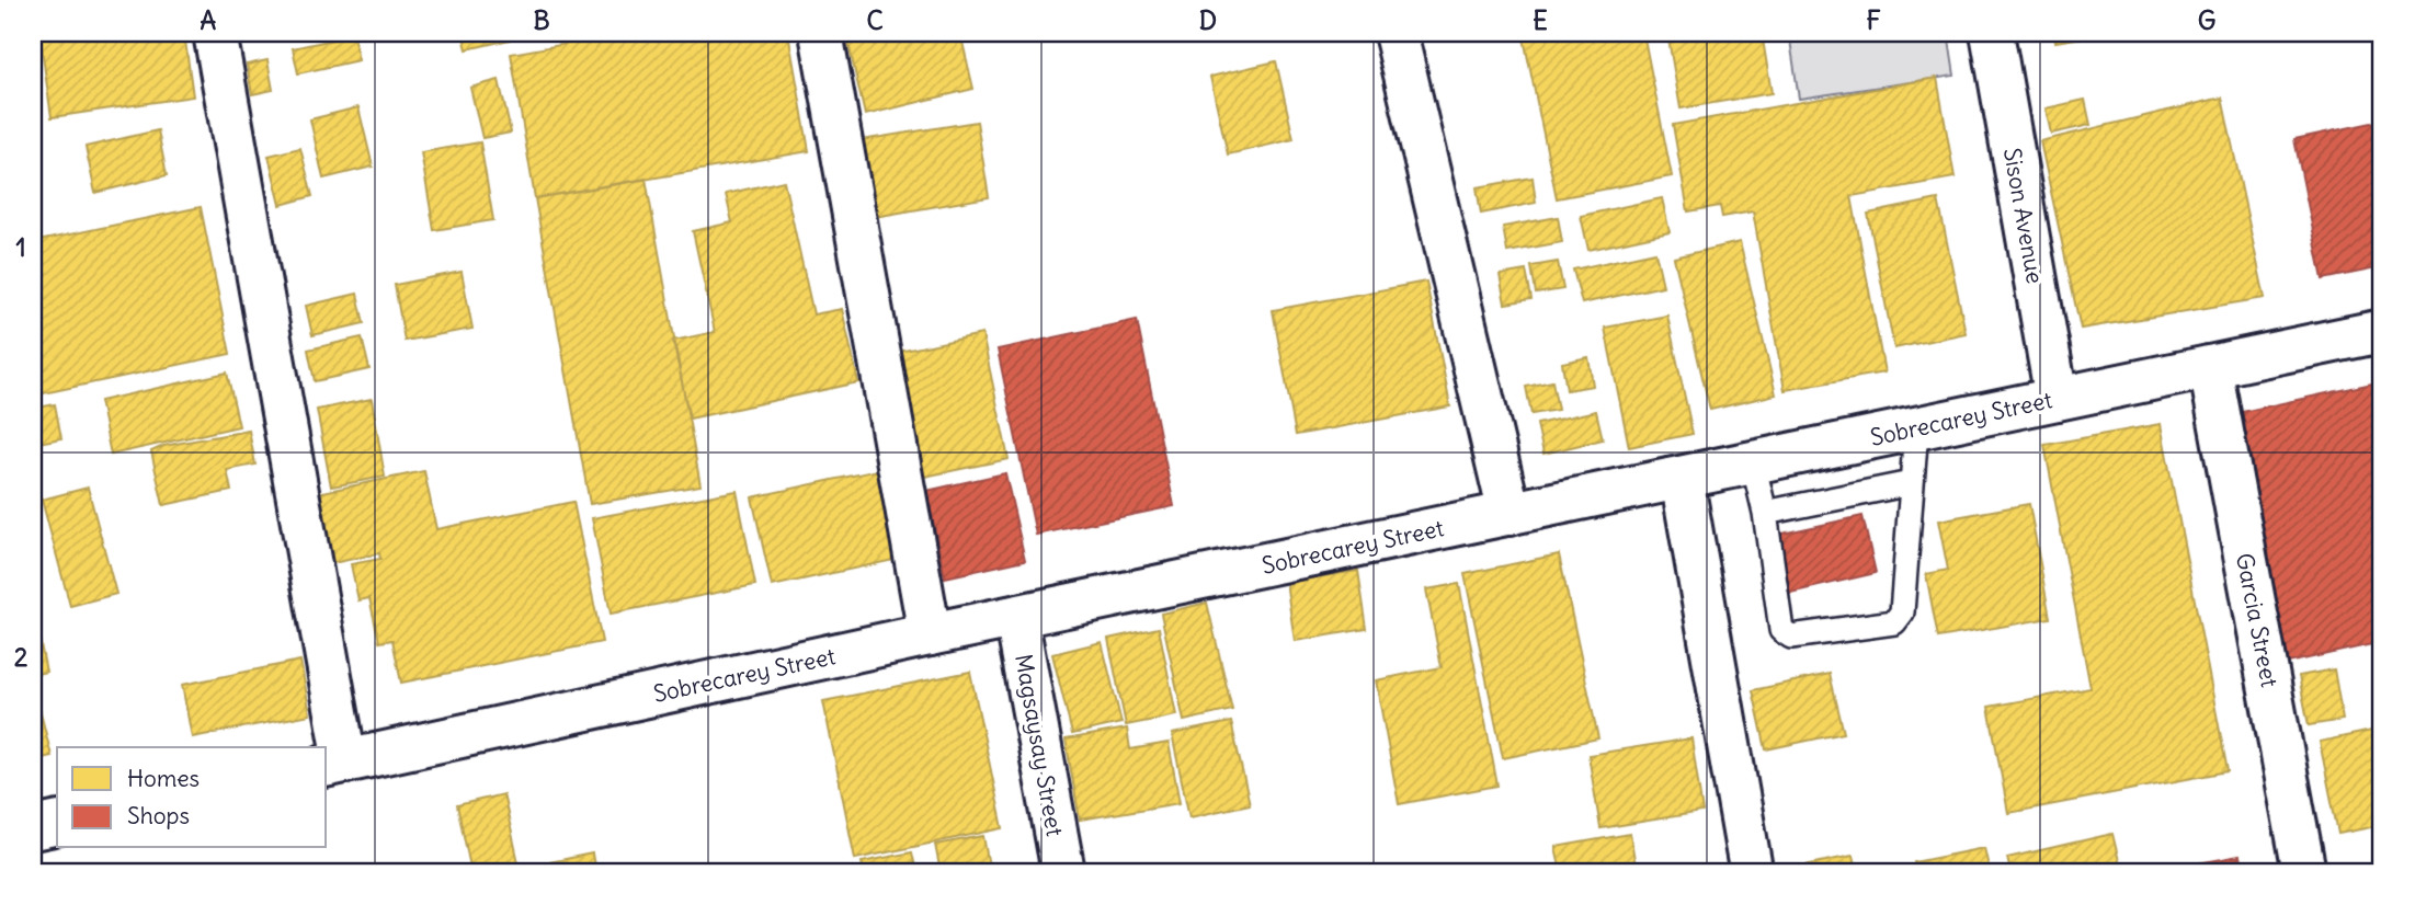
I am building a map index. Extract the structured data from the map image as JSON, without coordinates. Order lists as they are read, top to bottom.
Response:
{
  "streets": {
    "street": [
      "Sison Avenue",
      "Sobrecarey Street",
      "Garcia Street",
      "Magsaysay Street"
    ]
  },
  "crossings": [
    ["Sison Avenue", "Sobrecarey Street"],
    ["Sobrecarey Street", "Garcia Street"],
    ["Sobrecarey Street", "Magsaysay Street"]
  ],
  "legend": ["Homes", "Shops"],
  "grid": {
    "columns": [
      "A",
      "B",
      "C",
      "D",
      "E",
      "F",
      "G"
    ],
    "rows": ["1", "2"]
  }
}
